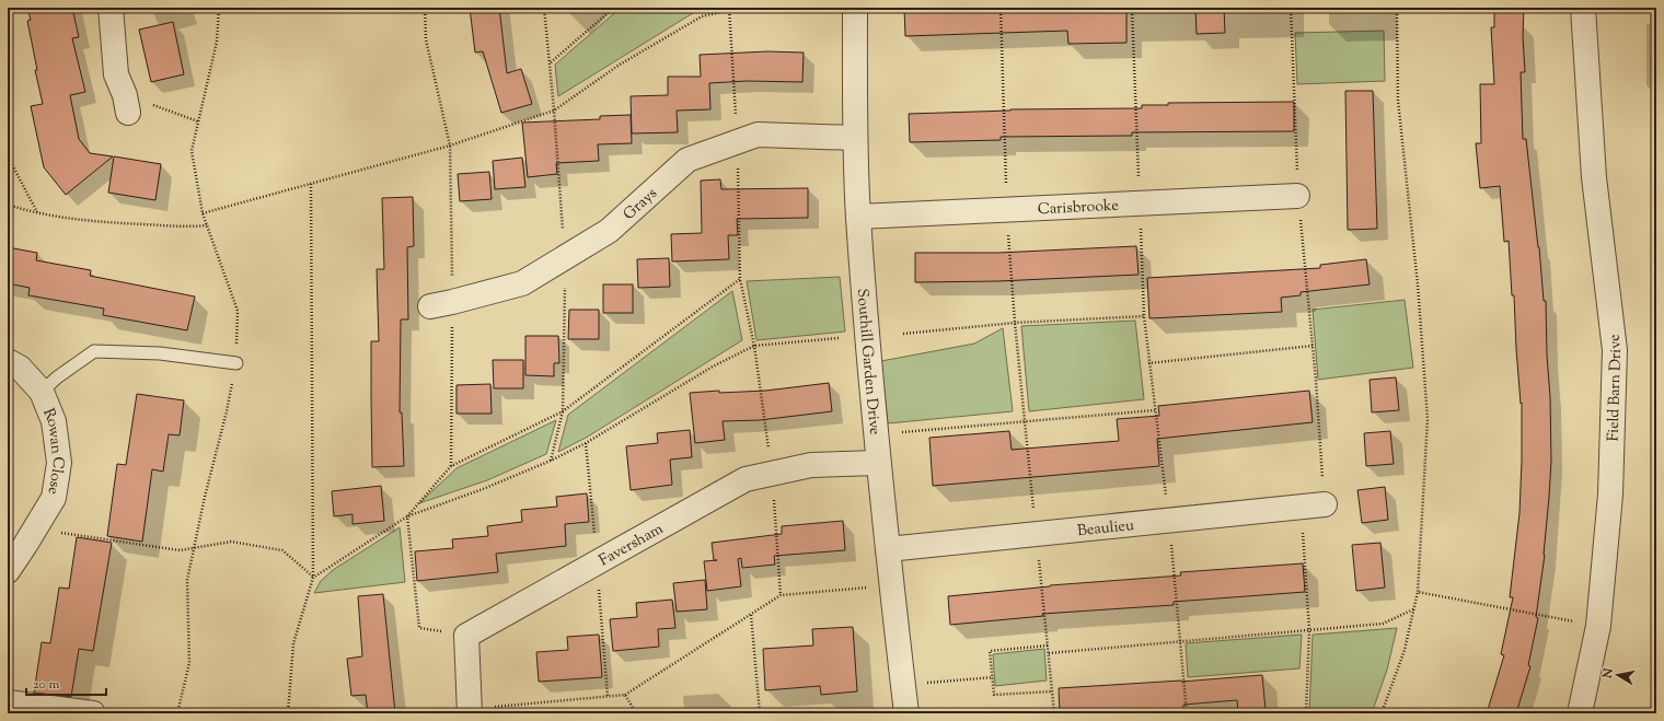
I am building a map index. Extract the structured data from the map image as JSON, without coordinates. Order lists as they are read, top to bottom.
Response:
{
  "streets": {
    "street": [
      "Grays",
      "Carisbrooke",
      "Southill Garden Drive",
      "Field Barn Drive",
      "Rowan Close",
      "Beaulieu",
      "Faversham"
    ]
  },
  "crossings": [
    ["Grays", "Southill Garden Drive"],
    ["Carisbrooke", "Southill Garden Drive"],
    ["Southill Garden Drive", "Beaulieu"],
    ["Southill Garden Drive", "Faversham"]
  ],
  "scale_bar": "20 m",
  "north": "left"
}
